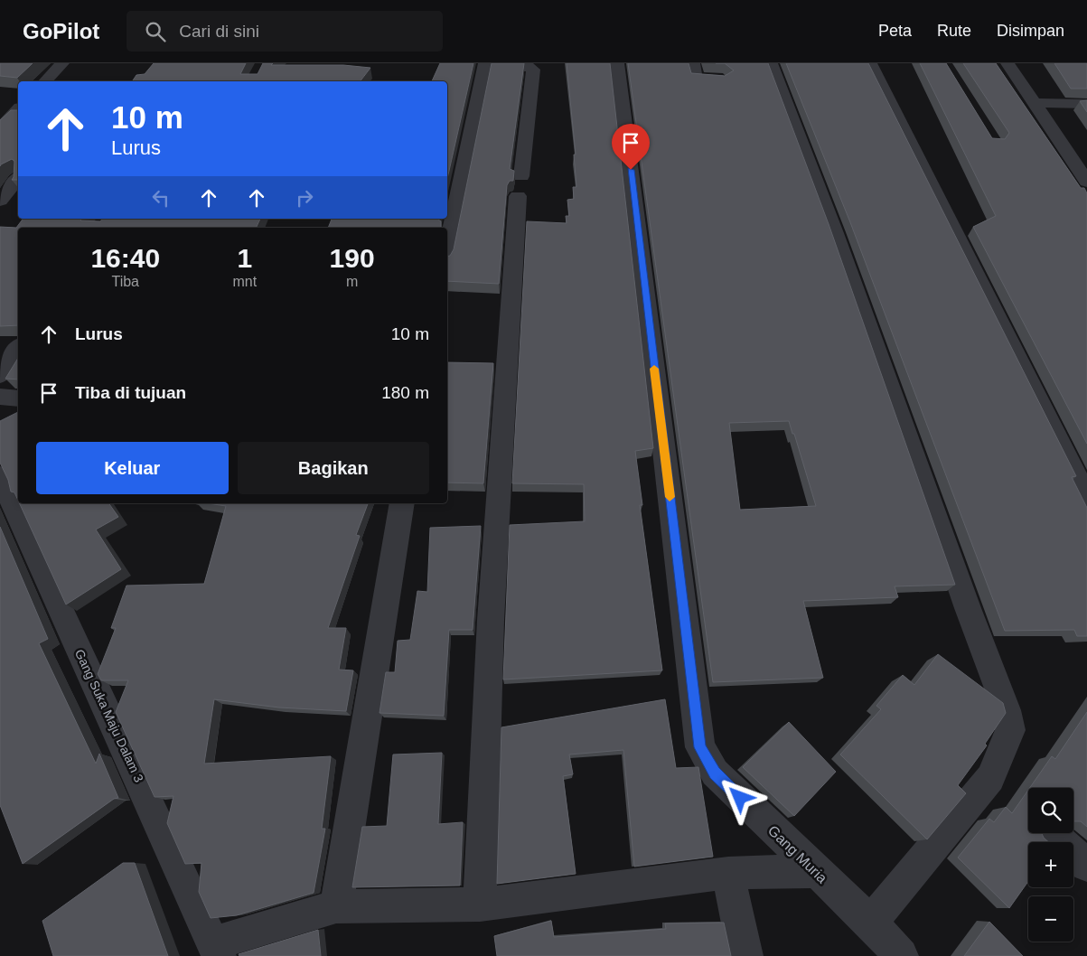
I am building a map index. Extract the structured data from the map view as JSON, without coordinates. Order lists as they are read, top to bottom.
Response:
{
  "streets": {
    "street": ["Gang Suka Maju Dalam 3", "Gang Muria"]
  },
  "page": {
    "header": "GoPilot",
    "search": "Cari di sini",
    "nav": ["Peta", "Rute", "Disimpan"],
    "turn": ["10 m", "Lurus"],
    "eta": [
      "16:40",
      "Tiba",
      "1",
      "mnt",
      "190",
      "m"
    ],
    "list": [
      {
        "name": "Lurus",
        "value": "10 m"
      },
      {
        "name": "Tiba di tujuan",
        "value": "180 m"
      }
    ],
    "buttons": ["Keluar", "Bagikan"],
    "map_buttons": ["+", "−"]
  }
}
